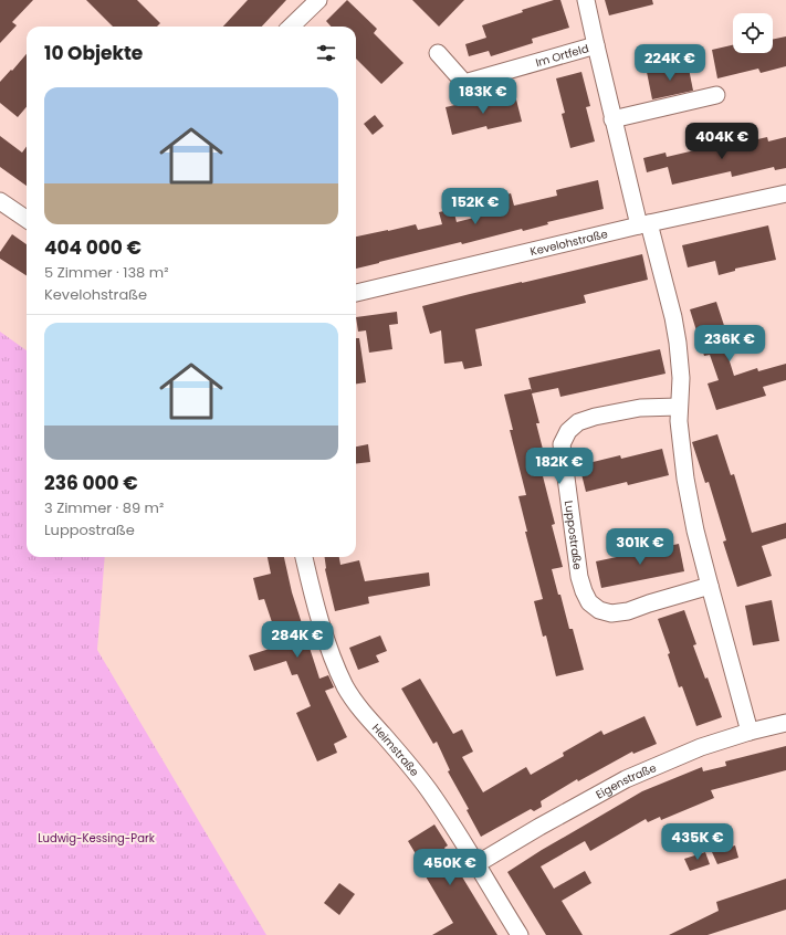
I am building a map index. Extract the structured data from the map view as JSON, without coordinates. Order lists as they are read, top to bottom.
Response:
{
  "streets": {
    "street": [
      "Im Ortfeld",
      "Kevelohstraße",
      "Luppostraße",
      "Heimstraße",
      "Eigenstraße"
    ]
  },
  "crossings": [
    ["Im Ortfeld", "Kevelohstraße"],
    ["Heimstraße", "Eigenstraße"]
  ],
  "parks": ["Ludwig-Kessing-Park"],
  "page": {
    "heading": "10 Objekte",
    "price": [
      "224K €",
      "183K €",
      "404K €",
      "152K €",
      "236K €",
      "182K €",
      "301K €",
      "284K €",
      "435K €",
      "450K €"
    ],
    "list": [
      {
        "name": "404 000 €",
        "note": "5 Zimmer · 138 m² · Kevelohstraße"
      },
      {
        "name": "236 000 €",
        "note": "3 Zimmer · 89 m² · Luppostraße"
      }
    ]
  }
}
